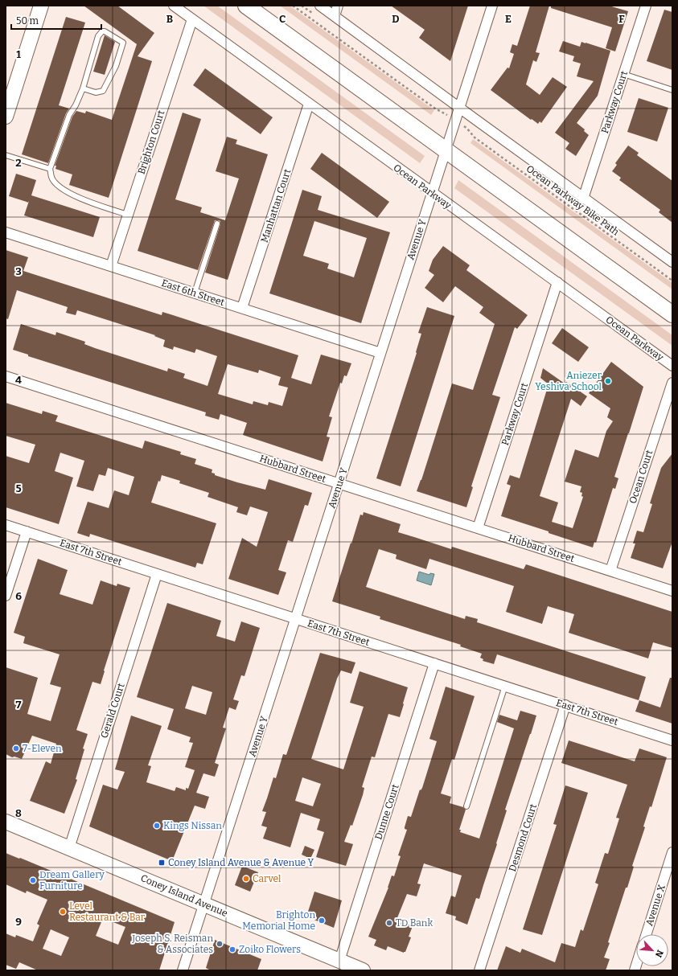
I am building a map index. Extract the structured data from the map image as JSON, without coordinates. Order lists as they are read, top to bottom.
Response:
{
  "streets": {
    "main road": ["Coney Island Avenue"],
    "street": [
      "Parkway Court",
      "Brighton Court",
      "Ocean Parkway",
      "Manhattan Court",
      "Avenue Y",
      "East 6th Street",
      "Hubbard Street",
      "Ocean Court",
      "East 7th Street",
      "Gerald Court",
      "Dunne Court",
      "Desmond Court",
      "Avenue X"
    ],
    "path": ["Ocean Parkway Bike Path"]
  },
  "crossings": [
    ["Parkway Court", "Ocean Parkway"],
    ["Parkway Court", "Hubbard Street"],
    ["Brighton Court", "Ocean Parkway"],
    ["Brighton Court", "East 6th Street"],
    ["Ocean Parkway", "Manhattan Court"],
    ["Ocean Parkway", "Avenue Y"],
    ["Manhattan Court", "East 6th Street"],
    ["Avenue Y", "East 6th Street"],
    ["Avenue Y", "Hubbard Street"],
    ["Avenue Y", "East 7th Street"],
    ["Avenue Y", "Coney Island Avenue"],
    ["Hubbard Street", "Ocean Court"],
    ["East 7th Street", "Gerald Court"],
    ["East 7th Street", "Dunne Court"],
    ["East 7th Street", "Desmond Court"],
    ["Gerald Court", "Coney Island Avenue"],
    ["Dunne Court", "Coney Island Avenue"]
  ],
  "places": {
    "other": [
      "Aniezer Yeshiva School",
      "7-Eleven",
      "Kings Nissan",
      "Carvel",
      "Dream Gallery Furniture",
      "Level Restaurant & Bar",
      "Brighton Memorial Home",
      "TD Bank",
      "Joseph S. Reisman & Associates",
      "Zoiko Flowers"
    ],
    "transit": ["Coney Island Avenue & Avenue Y"]
  },
  "scale_bar": "50 m",
  "north": "bottom right",
  "grid": {
    "columns": [
      "B",
      "C",
      "D",
      "E",
      "F"
    ],
    "rows": [
      "1",
      "2",
      "3",
      "4",
      "5",
      "6",
      "7",
      "8",
      "9"
    ]
  }
}
